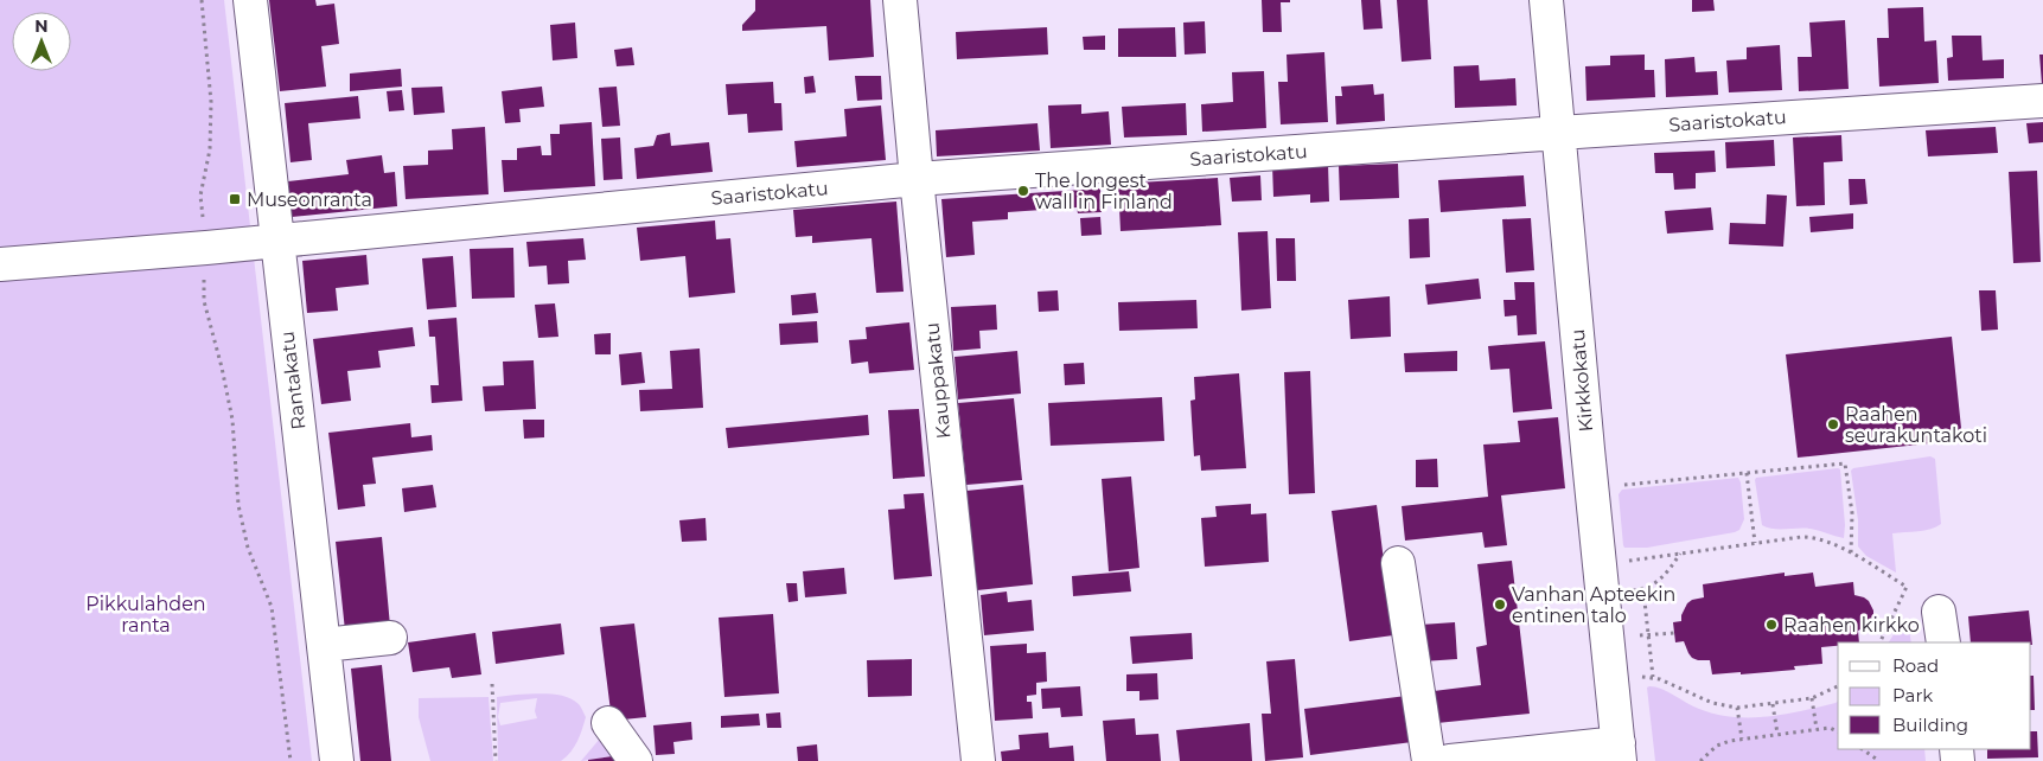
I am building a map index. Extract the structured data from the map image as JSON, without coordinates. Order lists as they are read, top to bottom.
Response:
{
  "streets": {
    "street": [
      "Saaristokatu",
      "Rantakatu",
      "Kauppakatu",
      "Kirkkokatu"
    ]
  },
  "crossings": [
    ["Saaristokatu", "Rantakatu"],
    ["Saaristokatu", "Kauppakatu"],
    ["Saaristokatu", "Kirkkokatu"]
  ],
  "parks": ["Pikkulahden ranta"],
  "places": {
    "other": [
      "The longest wall in Finland",
      "Raahen seurakuntakoti",
      "Vanhan Apteekin entinen talo",
      "Raahen kirkko"
    ],
    "transit": ["Museonranta"]
  },
  "legend": ["Road", "Park", "Building"],
  "north": "top"
}
